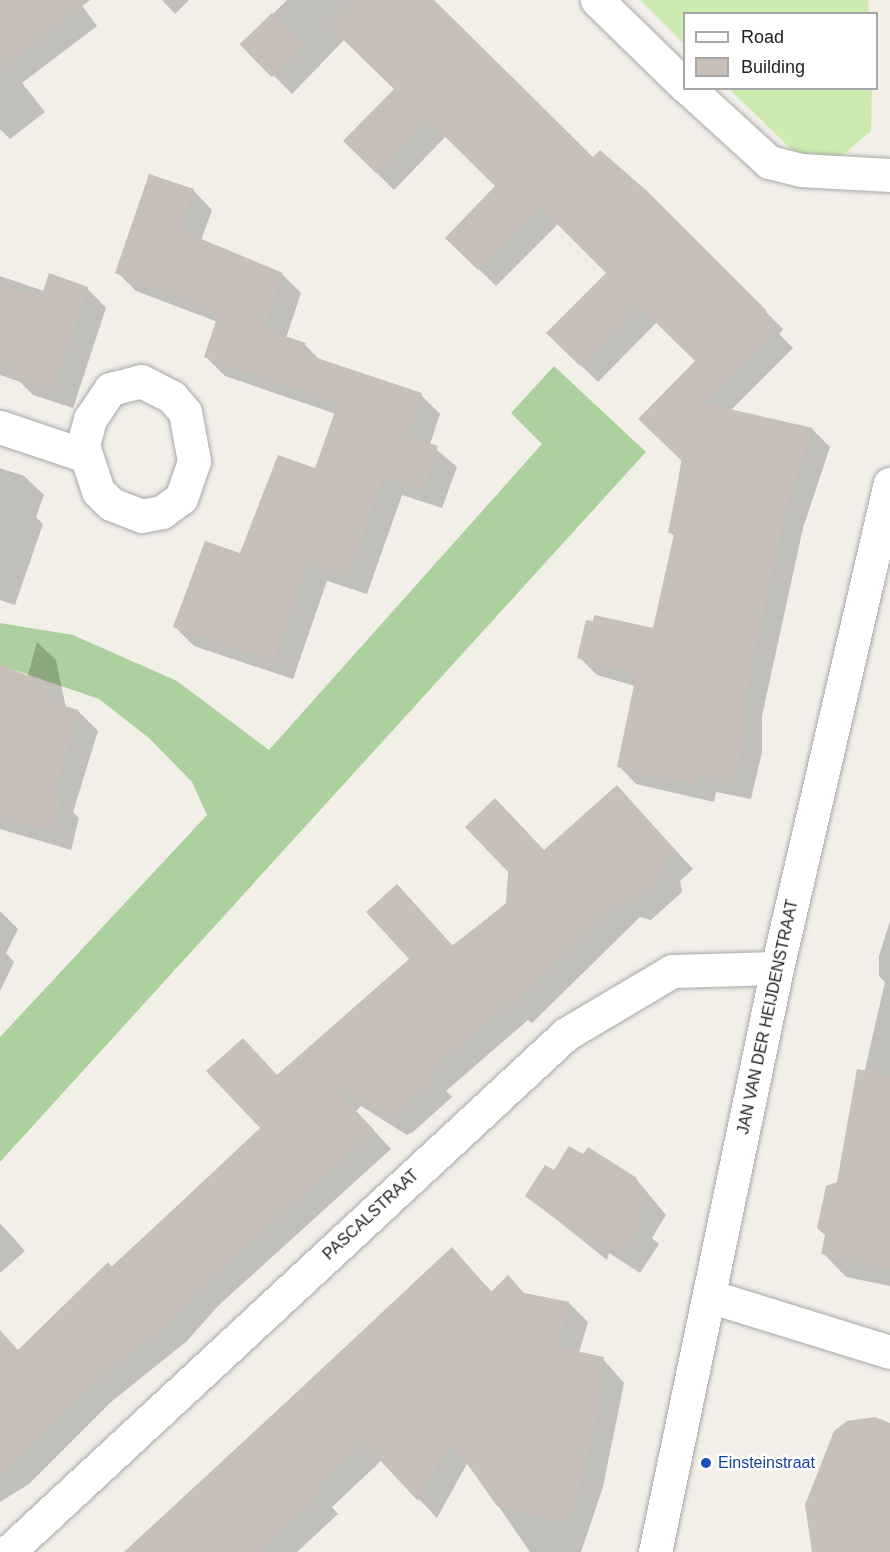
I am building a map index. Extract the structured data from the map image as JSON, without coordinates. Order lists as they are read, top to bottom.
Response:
{
  "streets": {
    "street": ["JAN VAN DER HEIJDENSTRAAT", "PASCALSTRAAT"]
  },
  "crossings": [
    ["JAN VAN DER HEIJDENSTRAAT", "PASCALSTRAAT"]
  ],
  "places": ["Einsteinstraat"],
  "legend": ["Road", "Building"]
}
